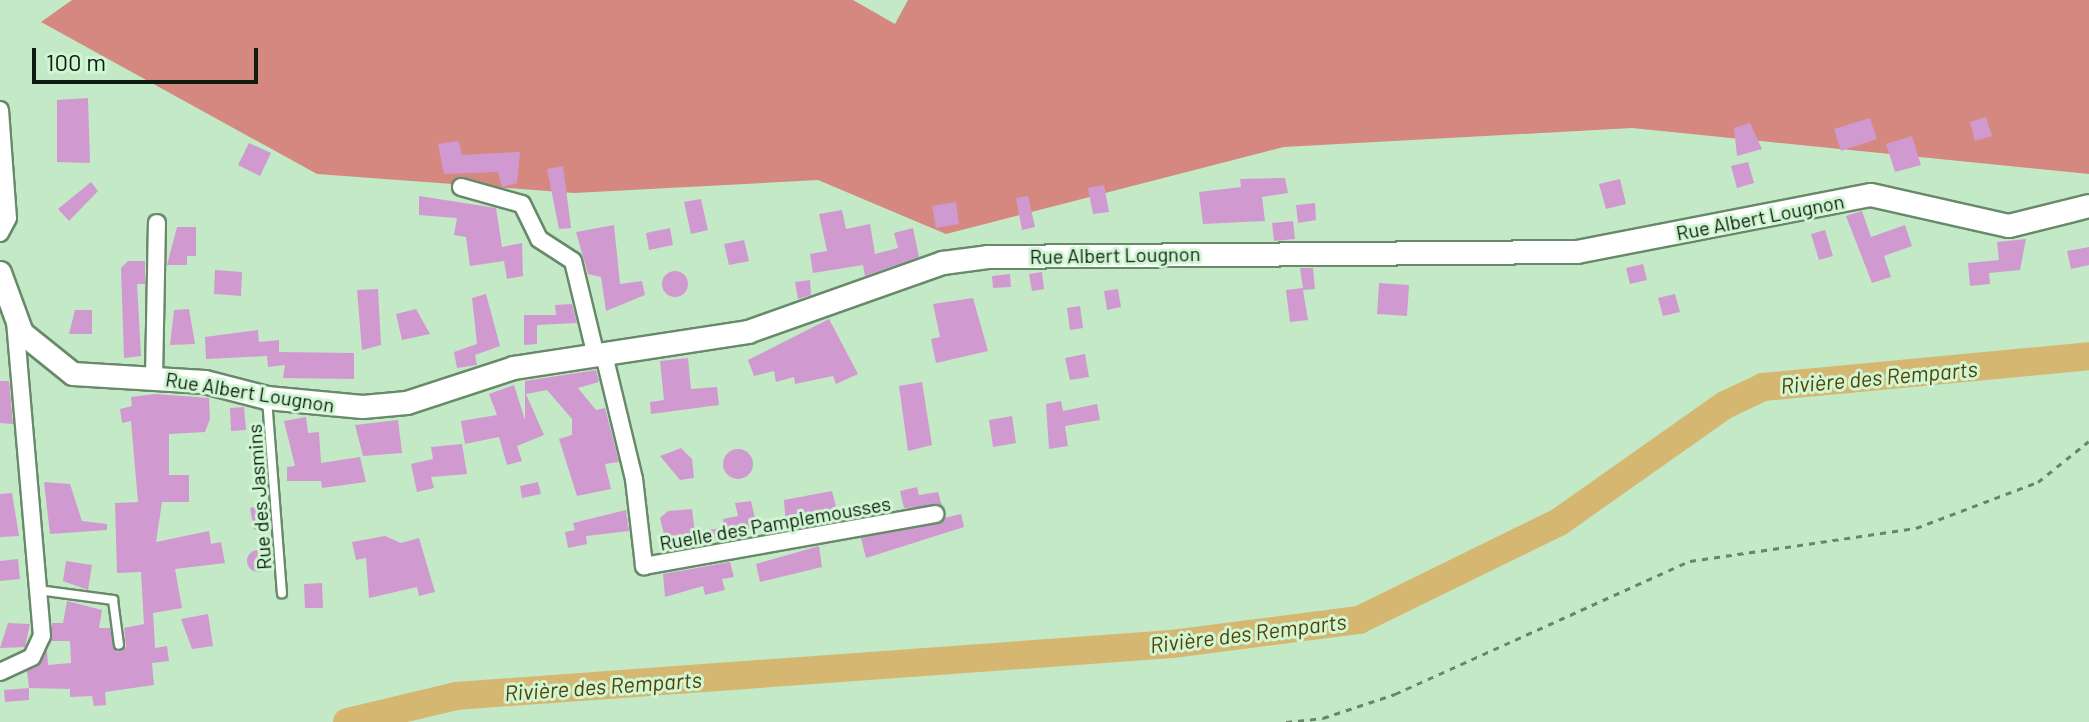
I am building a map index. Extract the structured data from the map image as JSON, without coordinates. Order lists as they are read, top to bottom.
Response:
{
  "streets": {
    "street": ["Rue Albert Lougnon", "Ruelle des Pamplemousses"],
    "lane": ["Rue des Jasmins"]
  },
  "crossings": [
    ["Rue Albert Lougnon", "Rue des Jasmins"],
    ["Rue Albert Lougnon", "Ruelle des Pamplemousses"]
  ],
  "water": ["Rivière des Remparts"],
  "scale_bar": "100 m"
}
